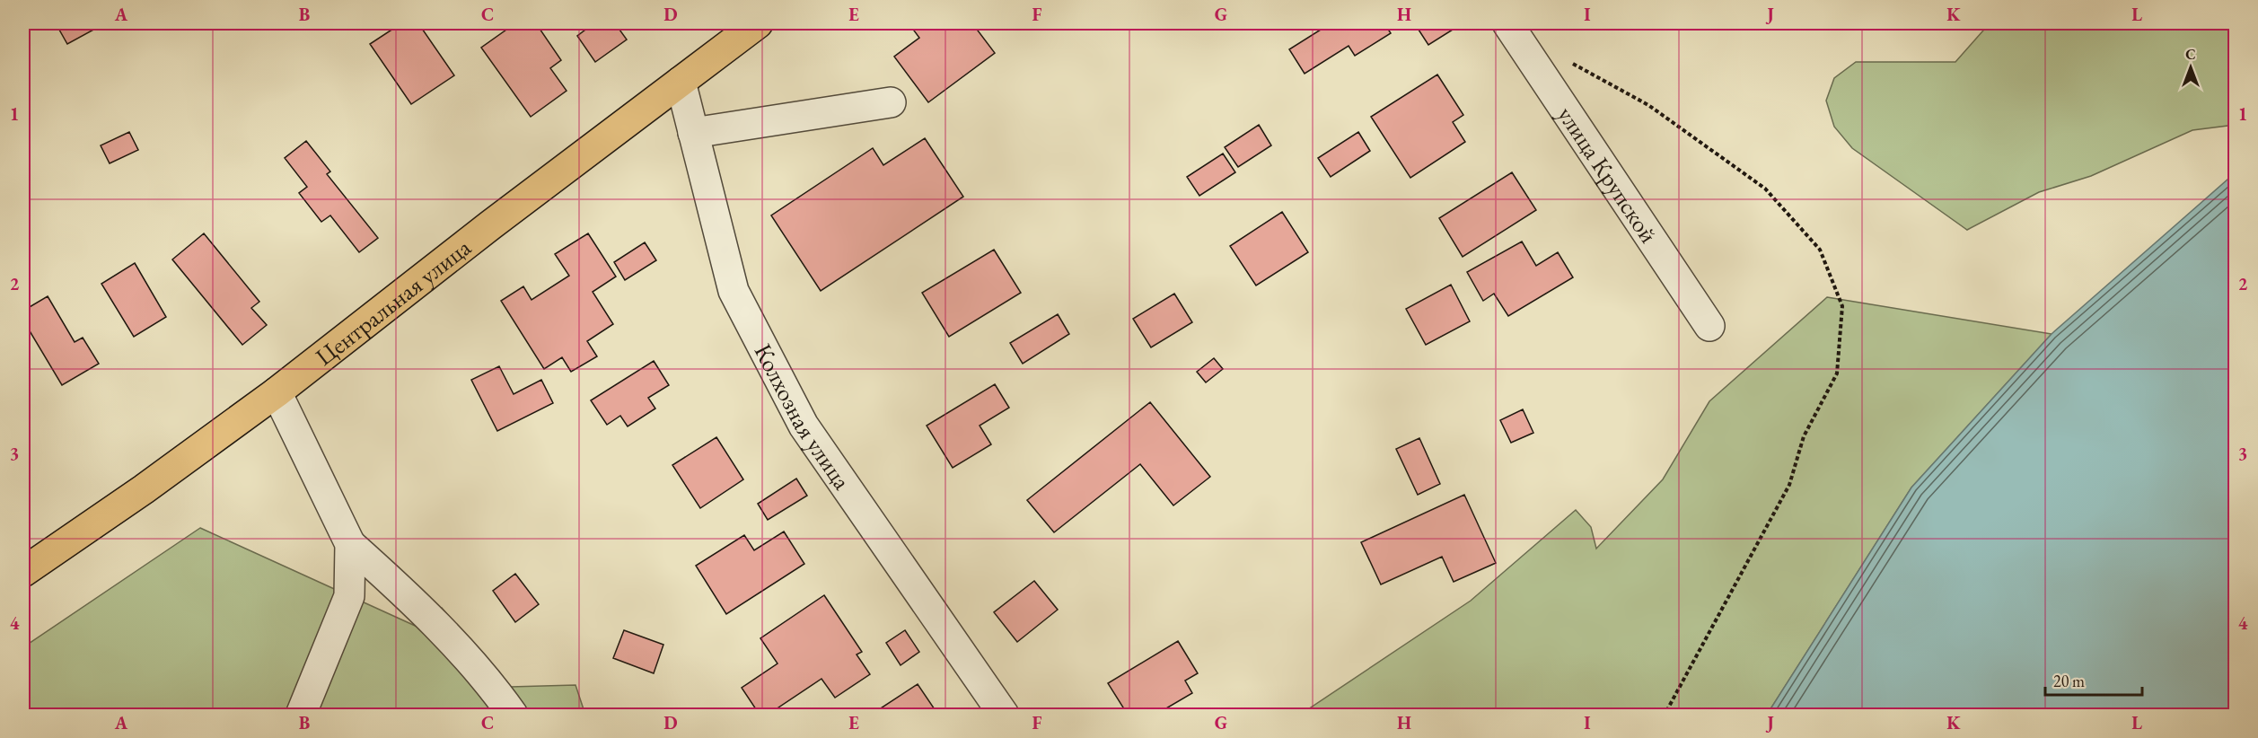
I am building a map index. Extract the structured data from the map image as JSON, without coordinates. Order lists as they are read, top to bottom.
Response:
{
  "streets": {
    "main road": ["Центральная улица"],
    "street": ["улица Крупской", "Колхозная улица"]
  },
  "crossings": [
    ["Центральная улица", "Колхозная улица"]
  ],
  "scale_bar": "20 m",
  "north": "top",
  "grid": {
    "columns": [
      "A",
      "B",
      "C",
      "D",
      "E",
      "F",
      "G",
      "H",
      "I",
      "J",
      "K",
      "L"
    ],
    "rows": [
      "1",
      "2",
      "3",
      "4"
    ]
  }
}
